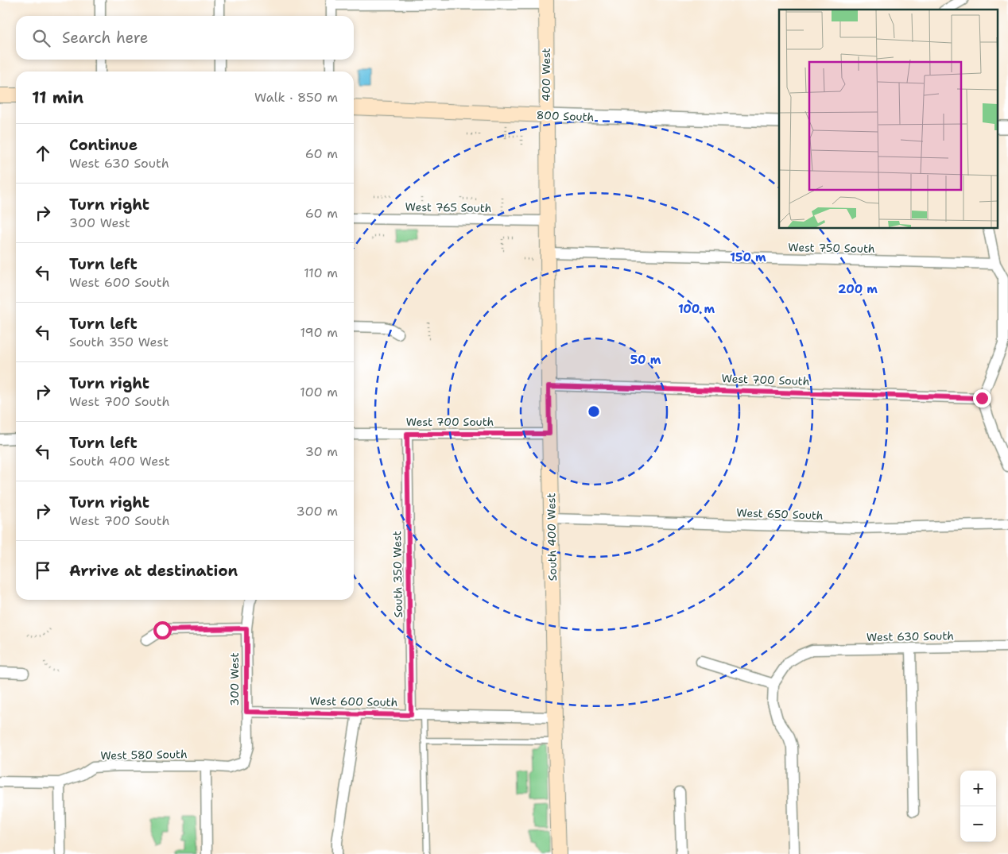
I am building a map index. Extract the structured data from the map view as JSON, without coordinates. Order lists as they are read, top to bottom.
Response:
{
  "streets": {
    "main road": ["400 West", "800 South", "South 400 West"],
    "street": [
      "West 765 South",
      "West 750 South",
      "West 700 South",
      "West 650 South",
      "South 350 West",
      "West 630 South",
      "300 West",
      "West 600 South",
      "West 580 South"
    ]
  },
  "crossings": [
    ["400 West", "800 South"],
    ["400 West", "West 765 South"],
    ["400 West", "South 400 West"],
    ["West 765 South", "South 400 West"],
    ["West 750 South", "South 400 West"],
    ["West 700 South", "South 400 West"],
    ["West 700 South", "South 350 West"],
    ["West 650 South", "South 400 West"],
    ["South 400 West", "West 600 South"],
    ["South 350 West", "West 600 South"],
    ["300 West", "West 600 South"],
    ["300 West", "West 580 South"]
  ],
  "page": {
    "search": "Search here",
    "heading": ["11 min", "Walk · 850 m"],
    "list": [
      ["Continue", "West 630 South", "60 m"],
      ["Turn right", "300 West", "60 m"],
      ["Turn left", "West 600 South", "110 m"],
      ["Turn left", "South 350 West", "190 m"],
      ["Turn right", "West 700 South", "100 m"],
      ["Turn left", "South 400 West", "30 m"],
      ["Turn right", "West 700 South", "300 m"],
      "Arrive at destination"
    ],
    "map_buttons": ["+", "−"]
  },
  "rings": [
    "150 m",
    "200 m",
    "100 m",
    "50 m"
  ]
}
